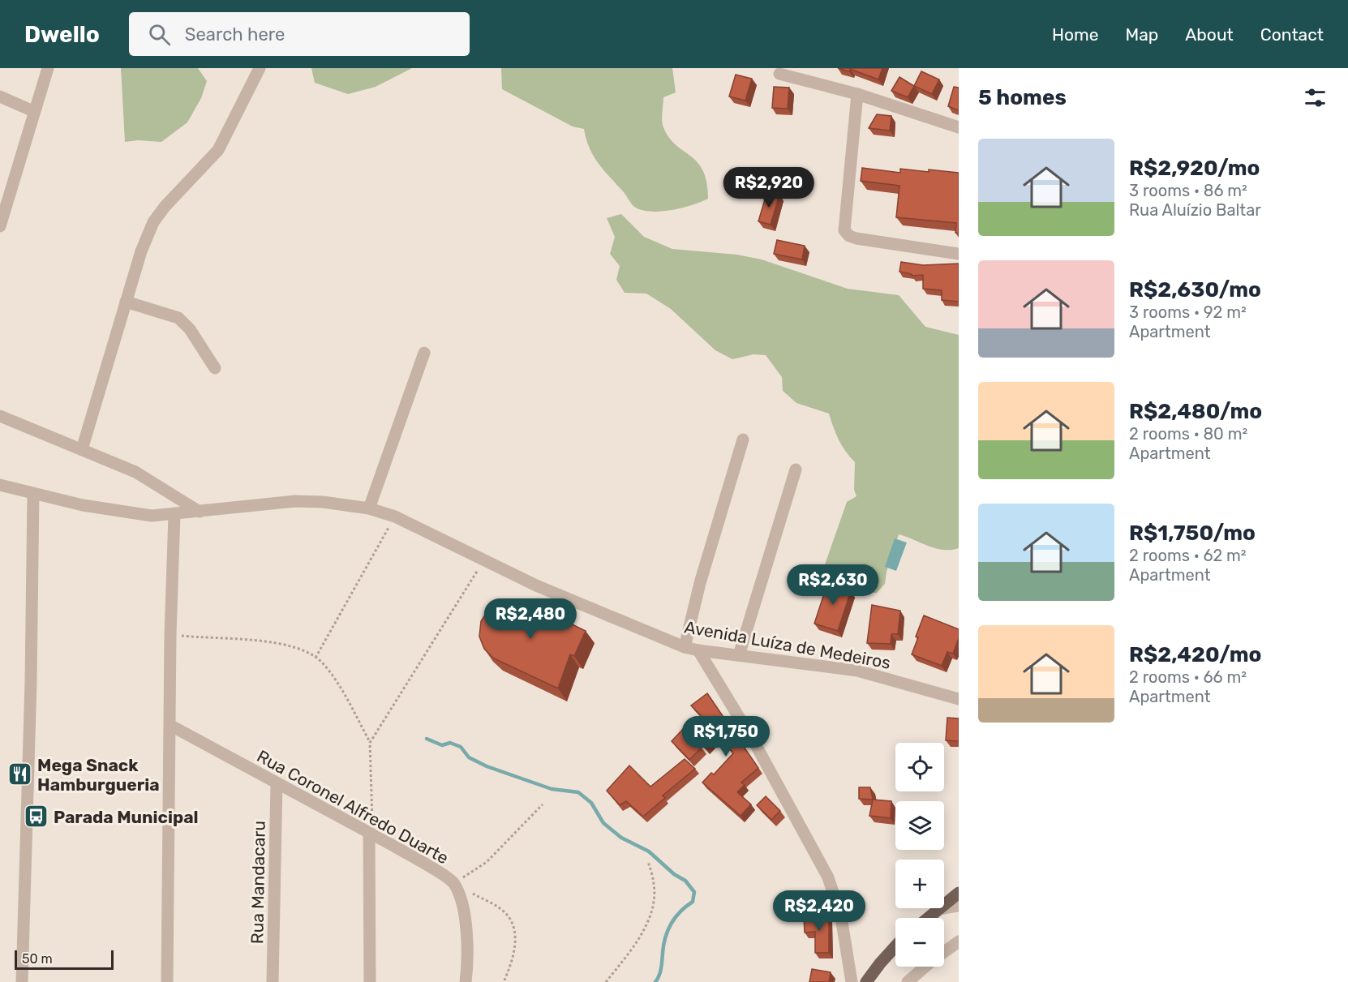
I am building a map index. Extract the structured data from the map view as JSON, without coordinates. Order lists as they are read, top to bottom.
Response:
{
  "streets": {
    "street": ["Avenida Luíza de Medeiros", "Rua Coronel Alfredo Duarte", "Rua Mandacaru"]
  },
  "crossings": [
    ["Rua Coronel Alfredo Duarte", "Rua Mandacaru"]
  ],
  "places": {
    "restaurant": ["Mega Snack Hamburgueria"],
    "bus stop": ["Parada Municipal"]
  },
  "scale_bar": "50 m",
  "page": {
    "header": "Dwello",
    "search": "Search here",
    "nav": [
      "Home",
      "Map",
      "About",
      "Contact"
    ],
    "heading": "5 homes",
    "list": [
      {
        "name": "R$2,920/mo",
        "note": "3 rooms · 86 m² · Rua Aluízio Baltar"
      },
      {
        "name": "R$2,630/mo",
        "note": "3 rooms · 92 m² · Apartment"
      },
      {
        "name": "R$2,480/mo",
        "note": "2 rooms · 80 m² · Apartment"
      },
      {
        "name": "R$1,750/mo",
        "note": "2 rooms · 62 m² · Apartment"
      },
      {
        "name": "R$2,420/mo",
        "note": "2 rooms · 66 m² · Apartment"
      }
    ],
    "price": [
      "R$2,920",
      "R$2,630",
      "R$2,480",
      "R$1,750",
      "R$2,420"
    ],
    "map_buttons": ["+", "−"],
    "scale": "50 m"
  }
}
